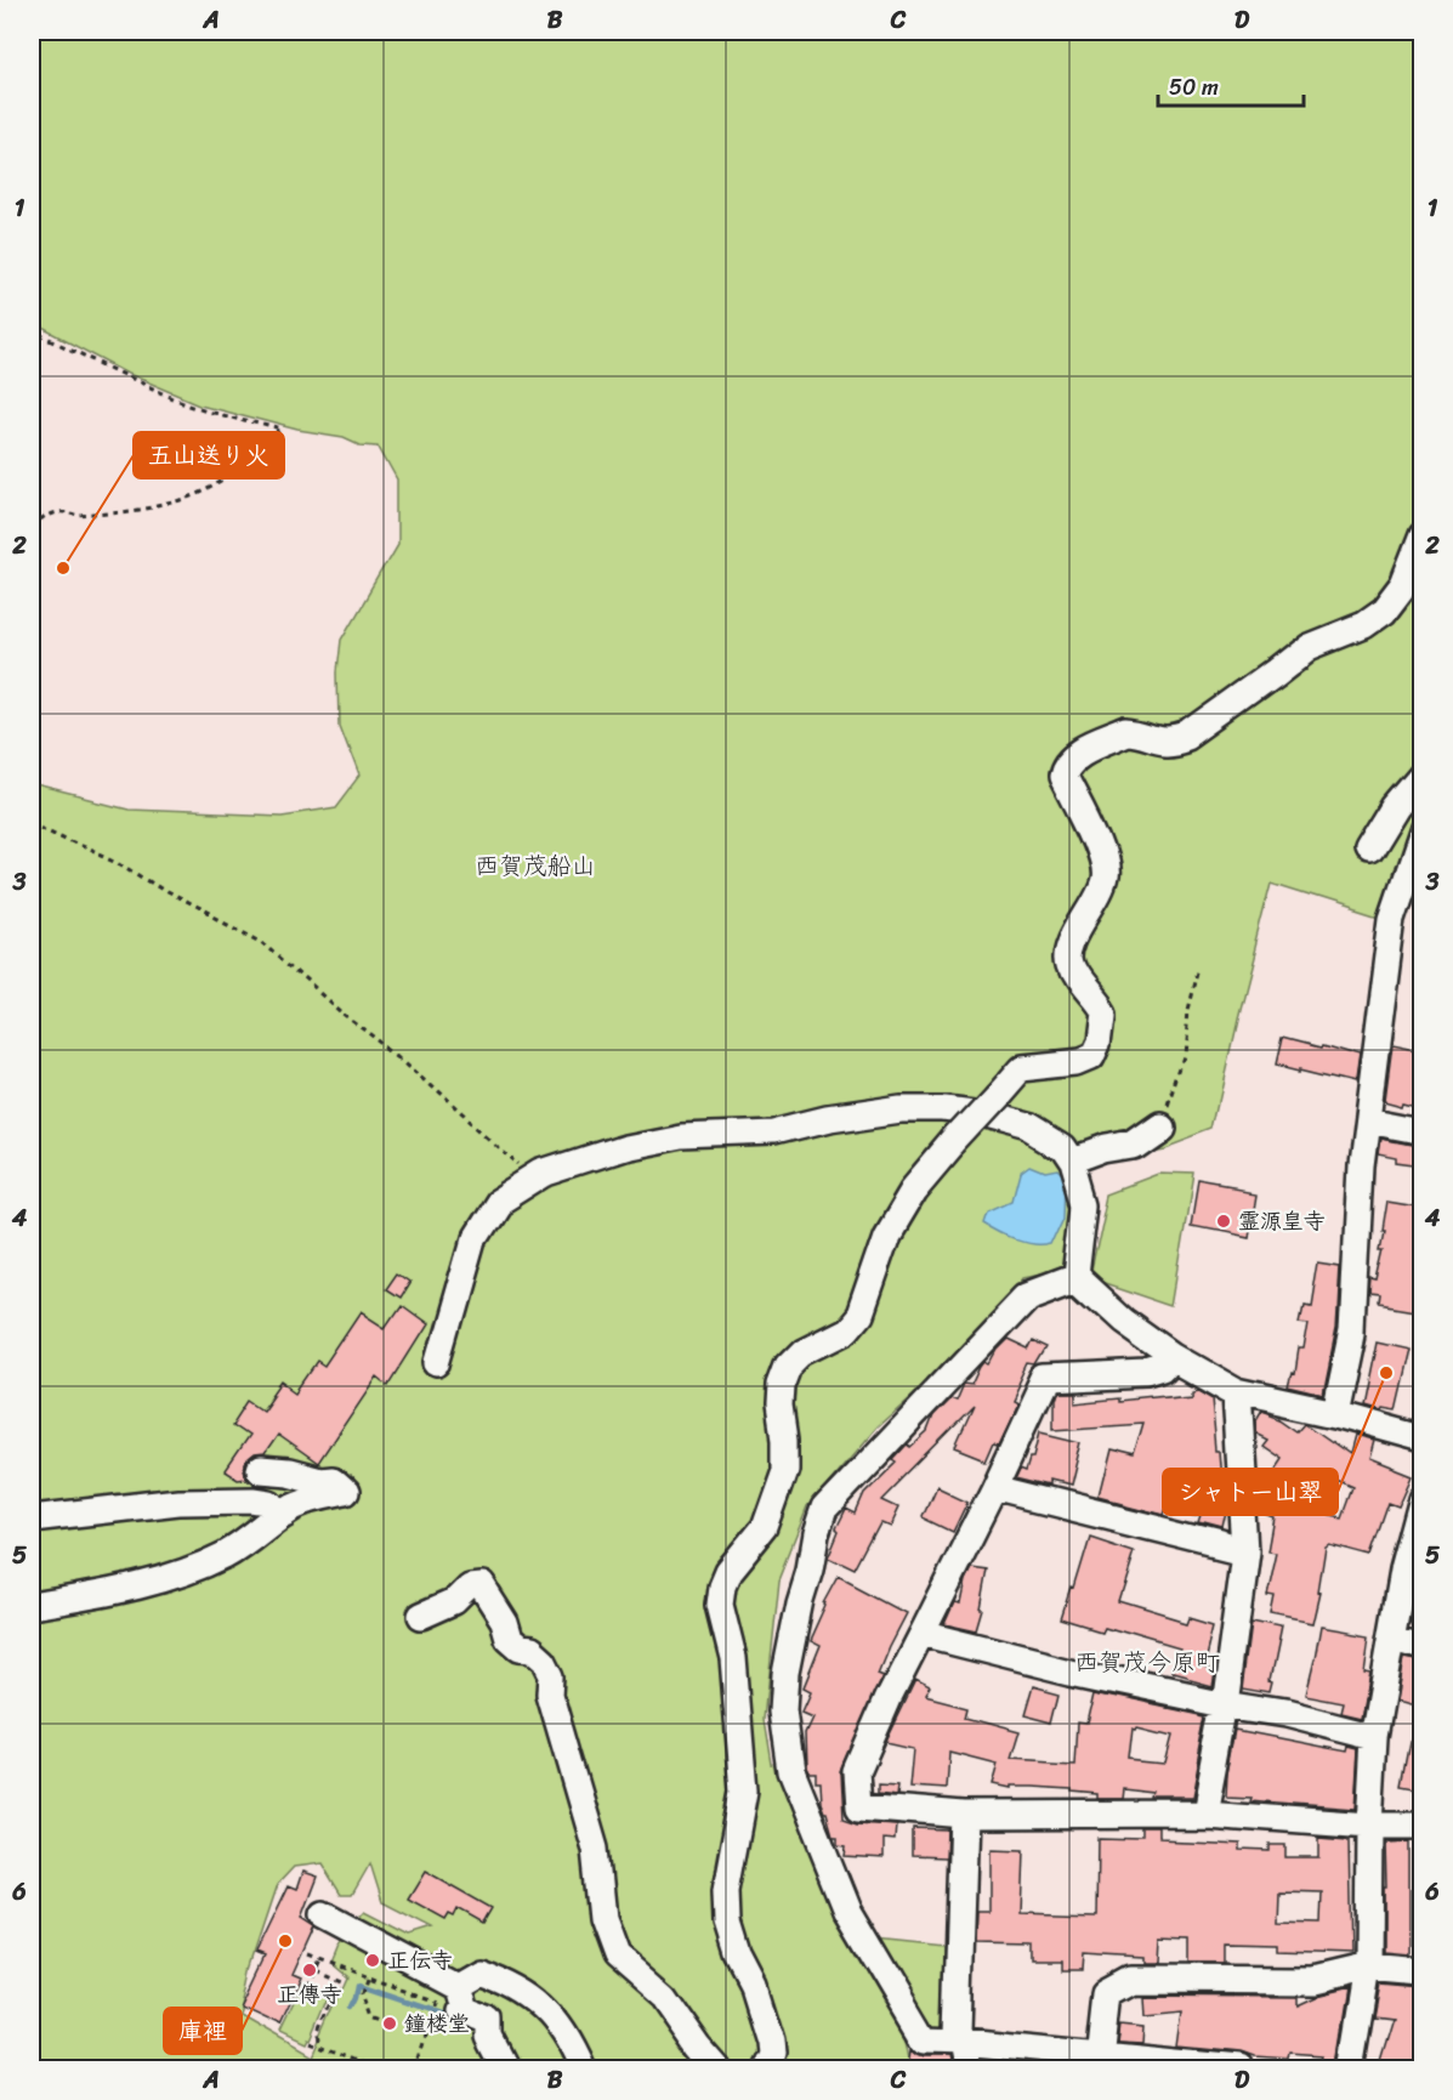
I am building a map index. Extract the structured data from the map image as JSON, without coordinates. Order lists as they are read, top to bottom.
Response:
{
  "districts": ["西賀茂船山", "西賀茂今原町"],
  "places": [
    "五山送り火",
    "霊源皇寺",
    "シャトー山翠",
    "庫裡",
    "正伝寺",
    "正傳寺",
    "鐘楼堂"
  ],
  "scale_bar": "50 m",
  "grid": {
    "columns": [
      "A",
      "B",
      "C",
      "D"
    ],
    "rows": [
      "1",
      "2",
      "3",
      "4",
      "5",
      "6"
    ]
  }
}
